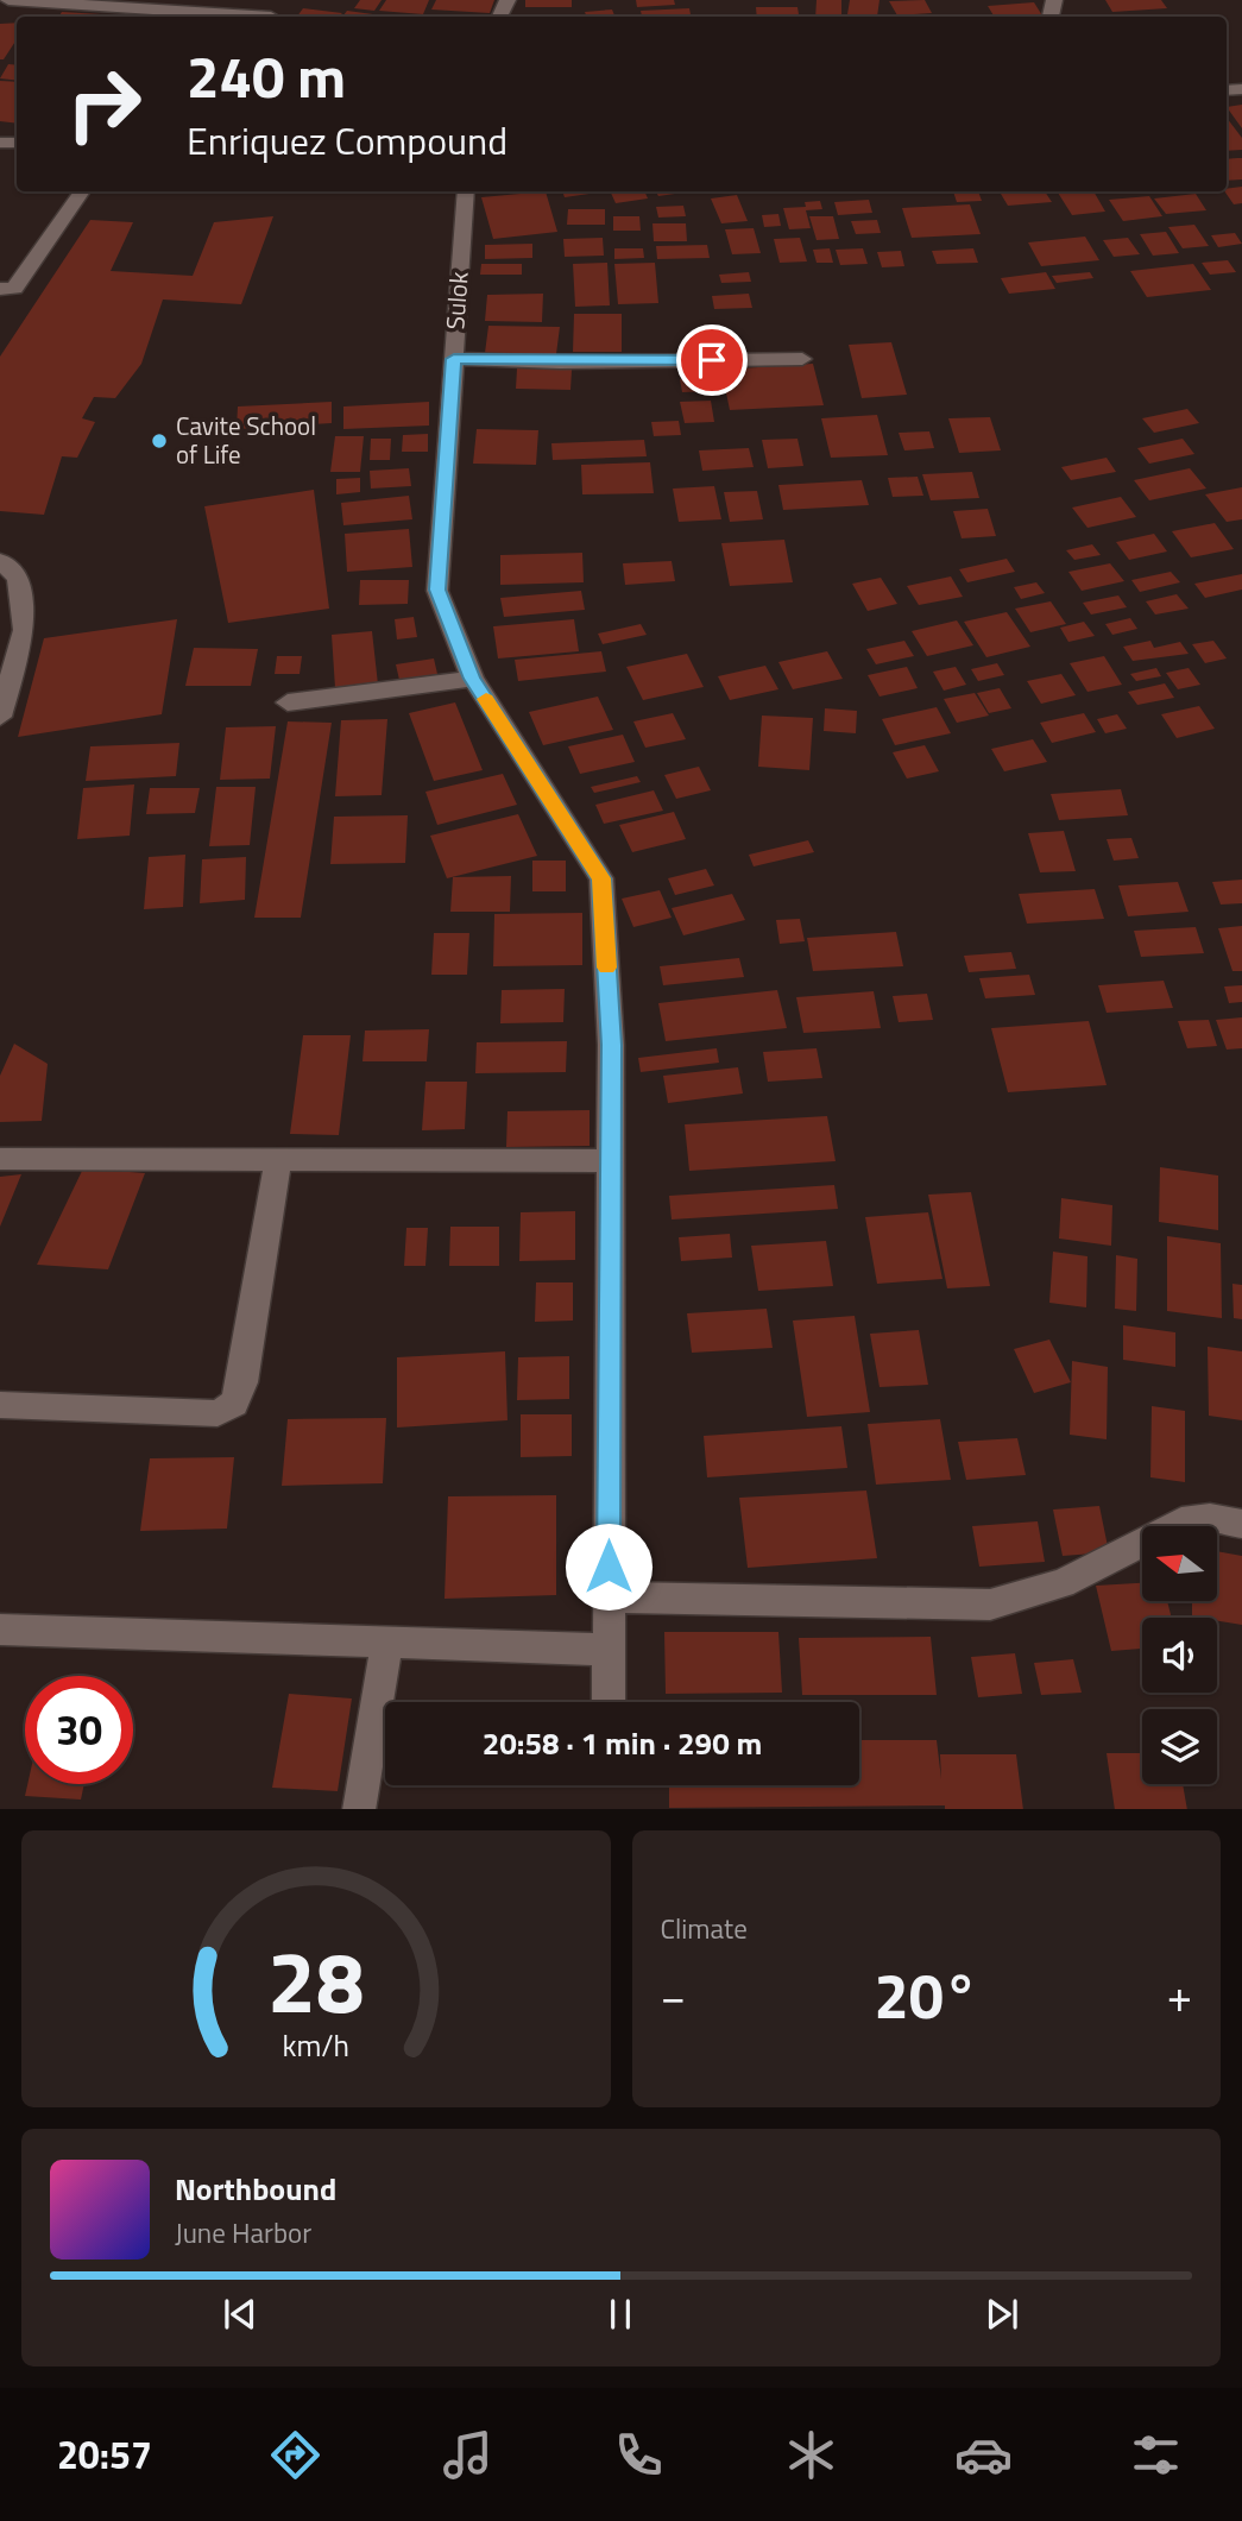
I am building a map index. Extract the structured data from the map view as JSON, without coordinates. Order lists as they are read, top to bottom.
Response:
{
  "streets": {
    "street": ["Sulok"]
  },
  "places": ["Cavite School of Life"],
  "north": "left",
  "page": {
    "turn": ["240 m", "Enriquez Compound"],
    "limit": "30",
    "trip": "20:58 · 1 min · 290 m",
    "tile": "Climate",
    "heat": ["−", "20°", "+"],
    "song": ["Northbound", "June Harbor"],
    "tabs": "20:57",
    "gauge": ["28", "km/h"]
  }
}
